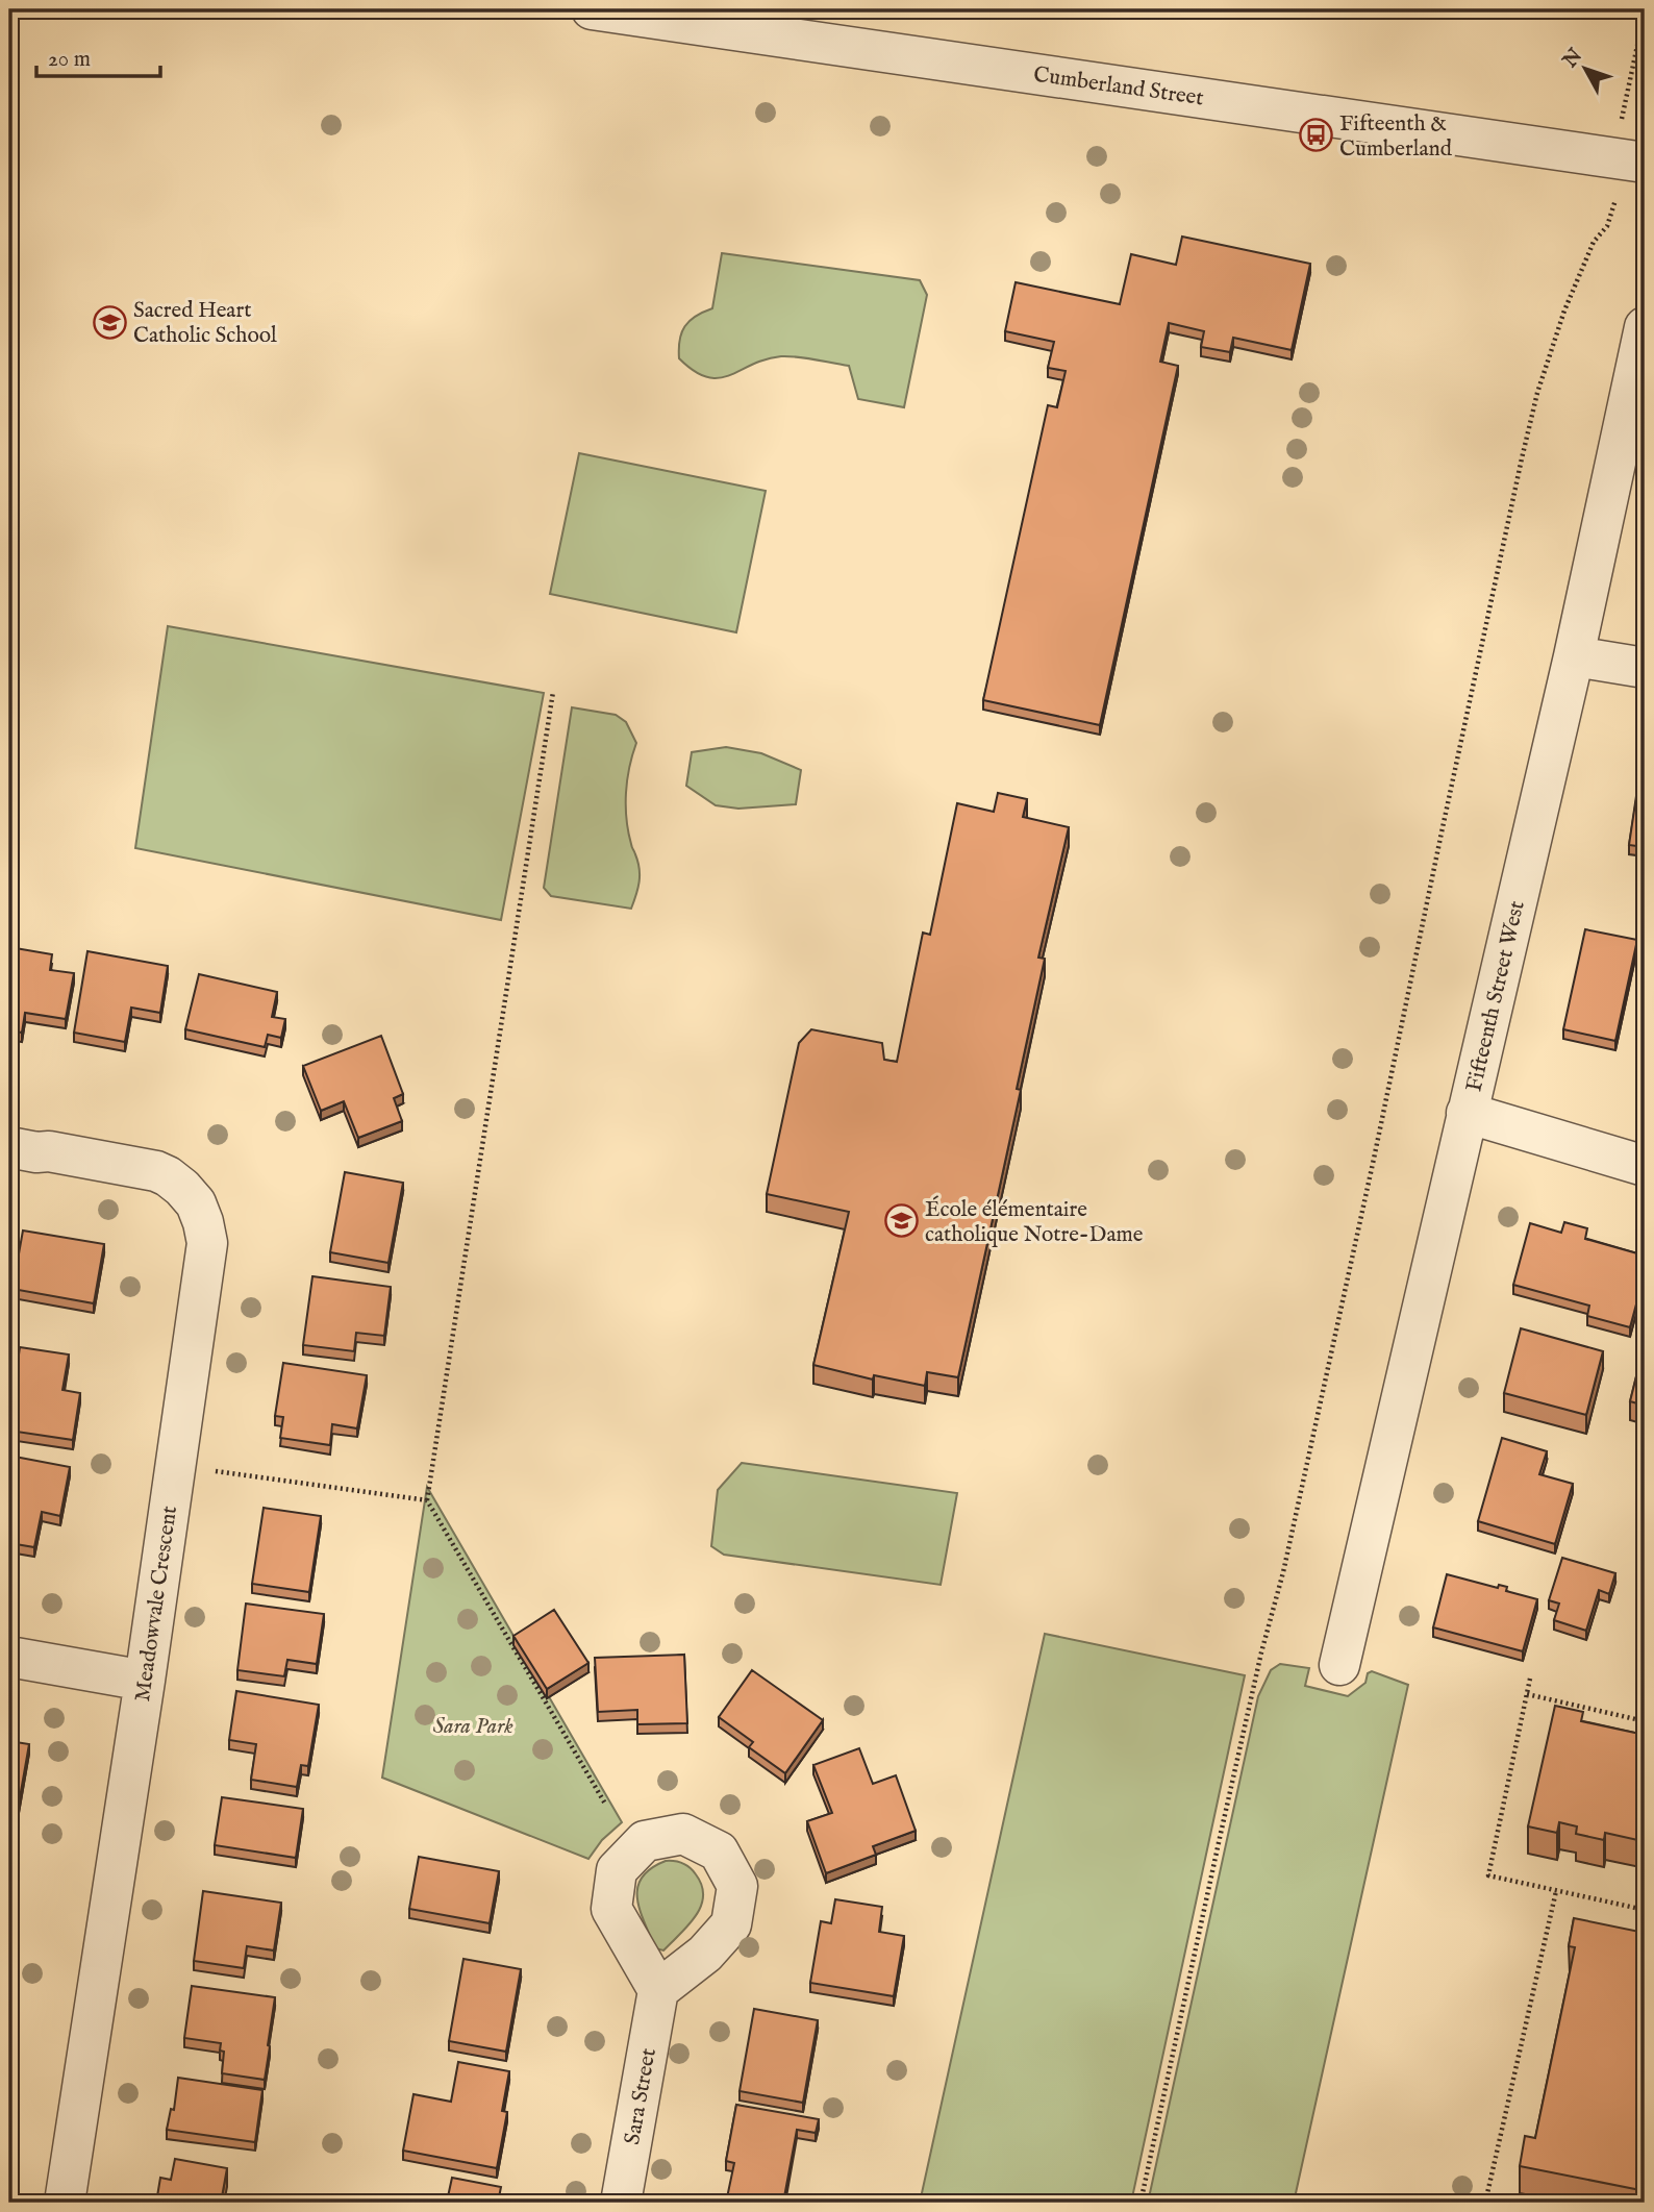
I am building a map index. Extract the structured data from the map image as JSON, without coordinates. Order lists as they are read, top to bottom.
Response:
{
  "streets": {
    "street": [
      "Cumberland Street",
      "Fifteenth Street West",
      "Meadowvale Crescent",
      "Sara Street"
    ]
  },
  "parks": ["Sara Park"],
  "places": {
    "bus stop": ["Fifteenth & Cumberland"],
    "school or university": ["Sacred Heart Catholic School", "École élémentaire catholique Notre-Dame"]
  },
  "scale_bar": "20 m",
  "north": "top left"
}
